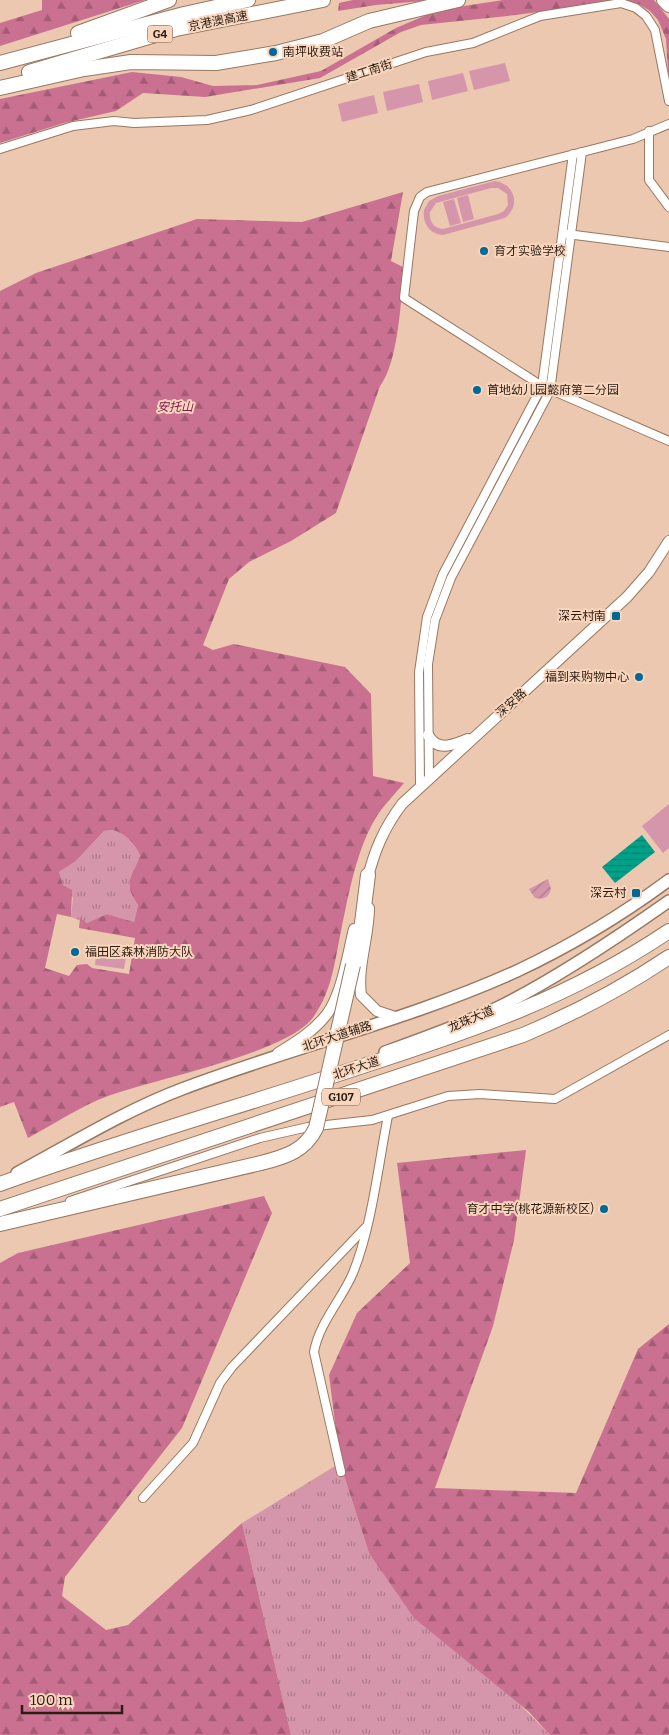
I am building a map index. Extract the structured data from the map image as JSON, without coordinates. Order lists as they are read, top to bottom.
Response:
{
  "streets": {
    "highway": [
      "京港澳高速",
      "G4",
      "北环大道",
      "G107"
    ],
    "main road": ["龙珠大道", "北环大道辅路"],
    "street": ["建工南街", "深安路"]
  },
  "crossings": [
    ["深安路", "北环大道辅路"],
    ["龙珠大道", "北环大道"],
    ["北环大道辅路", "北环大道"]
  ],
  "parks": ["安托山"],
  "places": {
    "other": [
      "南坪收费站",
      "育才实验学校",
      "首地幼儿园懿府第二分园",
      "福到来购物中心",
      "福田区森林消防大队",
      "育才中学(桃花源新校区)"
    ],
    "transit": ["深云村南", "深云村"]
  },
  "scale_bar": "100 m"
}
